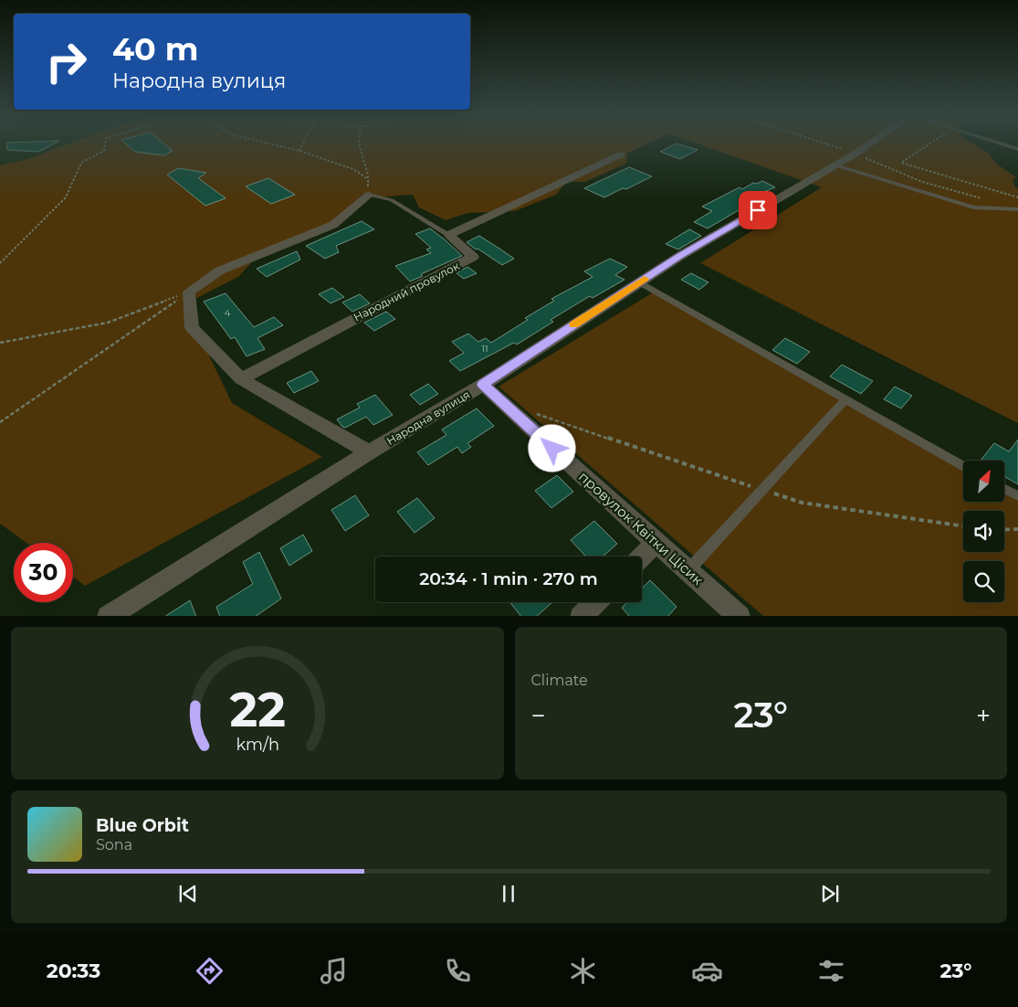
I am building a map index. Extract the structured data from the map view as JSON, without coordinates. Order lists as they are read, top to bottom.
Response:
{
  "streets": {
    "street": ["Народний провулок", "Народна вулиця", "провулок Квітки Цісик"]
  },
  "crossings": [
    ["Народна вулиця", "провулок Квітки Цісик"]
  ],
  "house_numbers": ["4", "11"],
  "north": "top right",
  "page": {
    "turn": ["40 m", "Народна вулиця"],
    "limit": "30",
    "trip": "20:34 · 1 min · 270 m",
    "tile": "Climate",
    "heat": ["−", "23°", "+"],
    "song": ["Blue Orbit", "Sona"],
    "tabs": ["20:33", "23°"],
    "gauge": ["22", "km/h"]
  }
}
